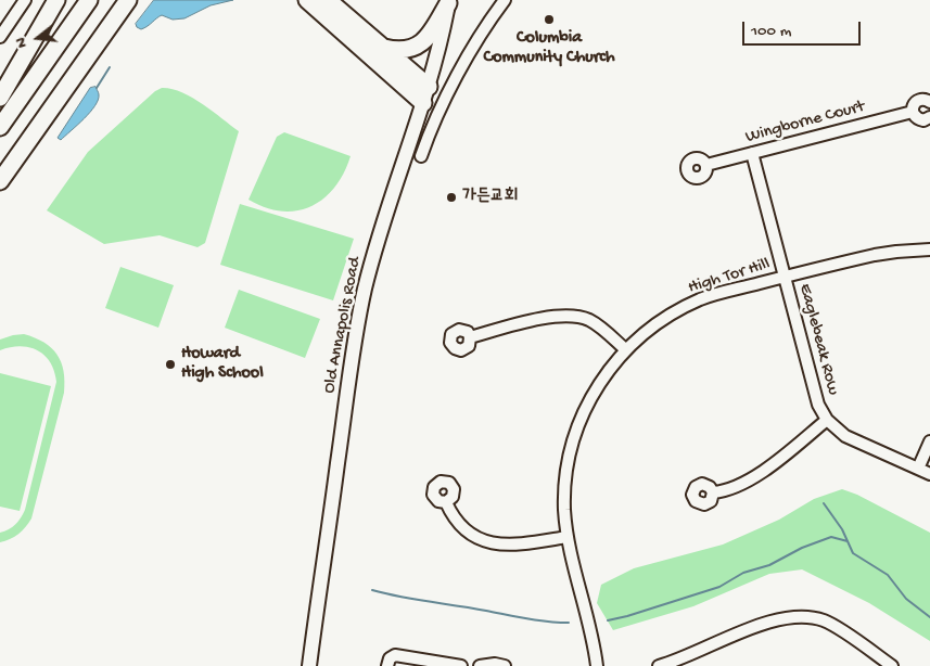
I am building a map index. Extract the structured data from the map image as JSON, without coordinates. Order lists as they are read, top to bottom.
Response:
{
  "streets": {
    "main road": ["Old Annapolis Road"],
    "street": ["Wingborne Court", "High Tor Hill", "Eaglebeak Row"]
  },
  "crossings": [
    ["Wingborne Court", "Eaglebeak Row"],
    ["High Tor Hill", "Eaglebeak Row"]
  ],
  "places": ["Columbia Community Church", "가든교회", "Howard High School"],
  "scale_bar": "100 m",
  "north": "left"
}
